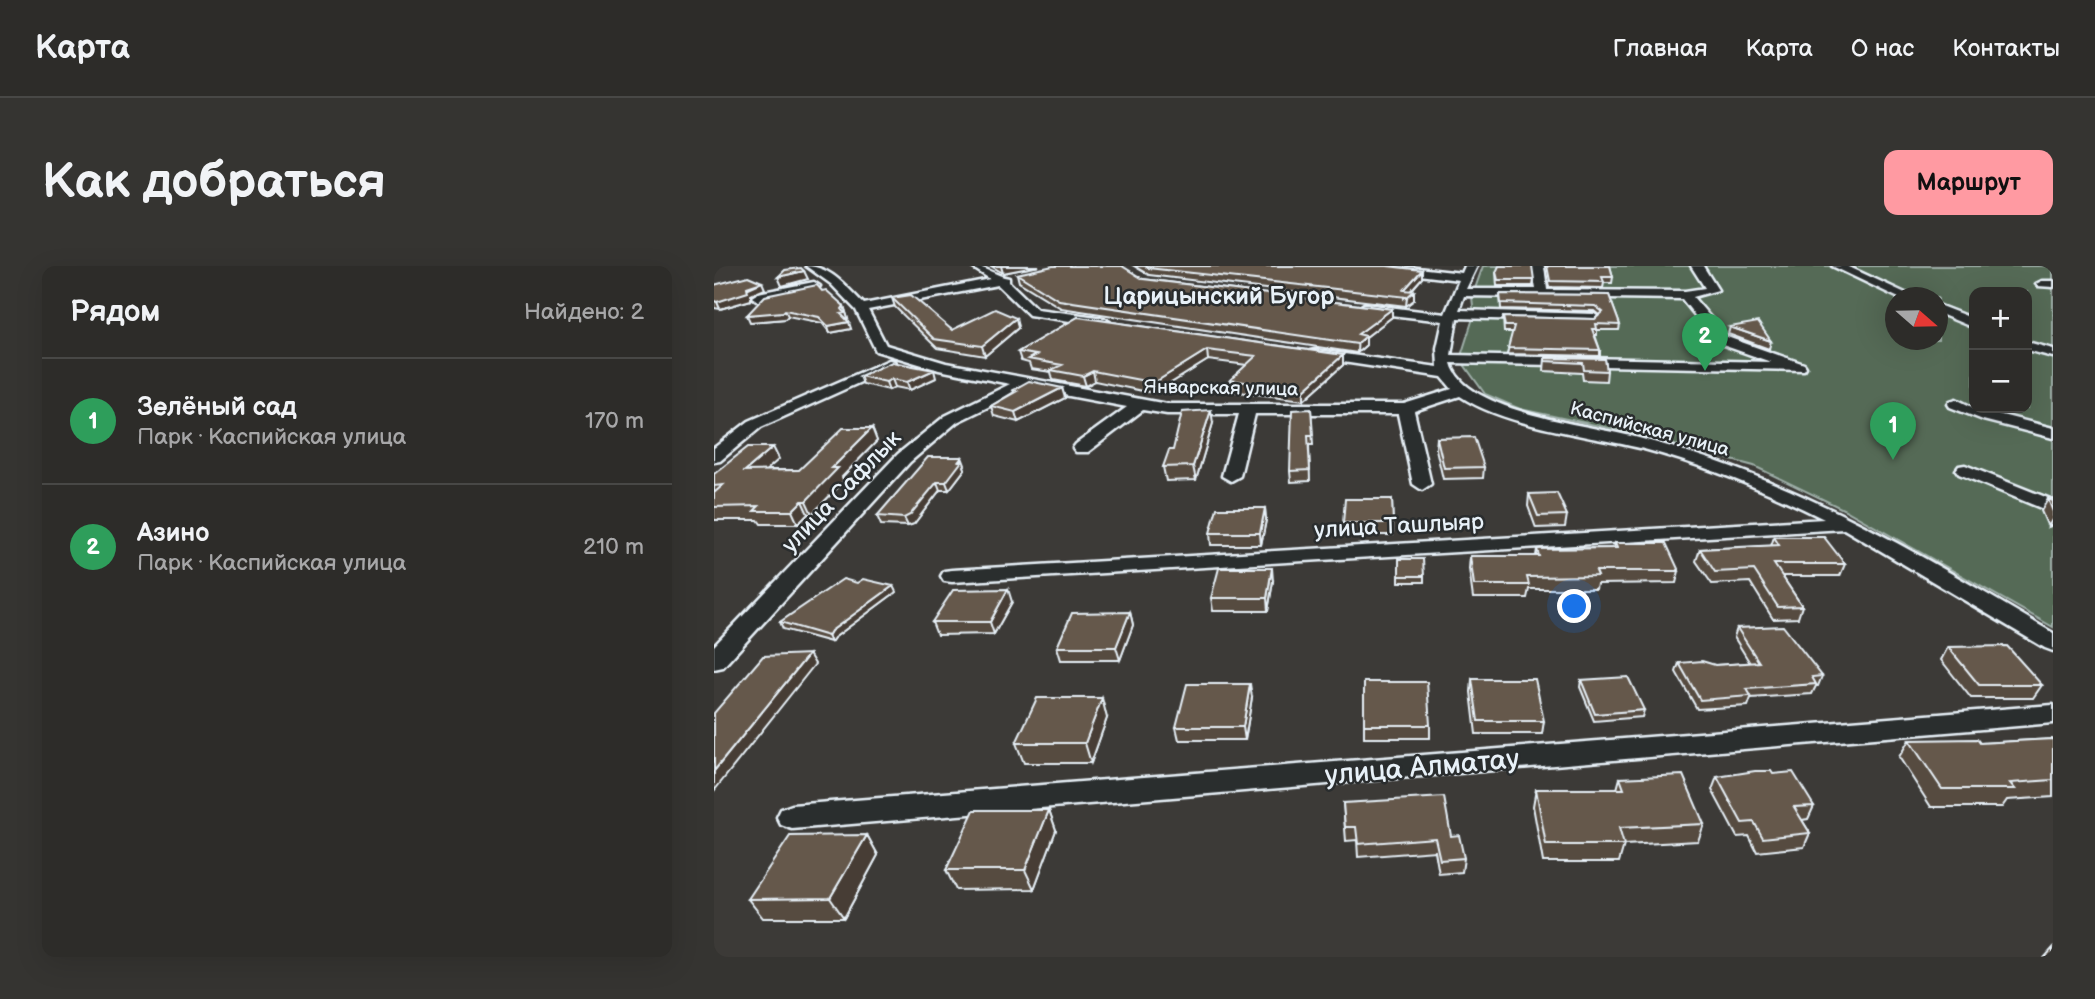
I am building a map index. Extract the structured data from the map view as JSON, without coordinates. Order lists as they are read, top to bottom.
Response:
{
  "streets": {
    "street": [
      "Январская улица",
      "Каспийская улица",
      "улица Сафлык",
      "улица Ташлыяр",
      "улица Алматау"
    ]
  },
  "crossings": [
    ["Январская улица", "Каспийская улица"],
    ["Январская улица", "улица Сафлык"],
    ["Каспийская улица", "улица Ташлыяр"]
  ],
  "districts": ["Царицынский Бугор"],
  "north": "right",
  "page": {
    "header": "Карта",
    "nav": [
      "Главная",
      "Карта",
      "О нас",
      "Контакты"
    ],
    "buttons": "Маршрут",
    "title": "Как добраться",
    "heading": ["Рядом", "Найдено: 2"],
    "map_buttons": ["+", "−"],
    "pins": ["2", "1"],
    "list": [
      {
        "mark": "1",
        "name": "Зелёный сад",
        "note": "Парк · Каспийская улица",
        "value": "170 m"
      },
      {
        "mark": "2",
        "name": "Азино",
        "note": "Парк · Каспийская улица",
        "value": "210 m"
      }
    ]
  }
}
